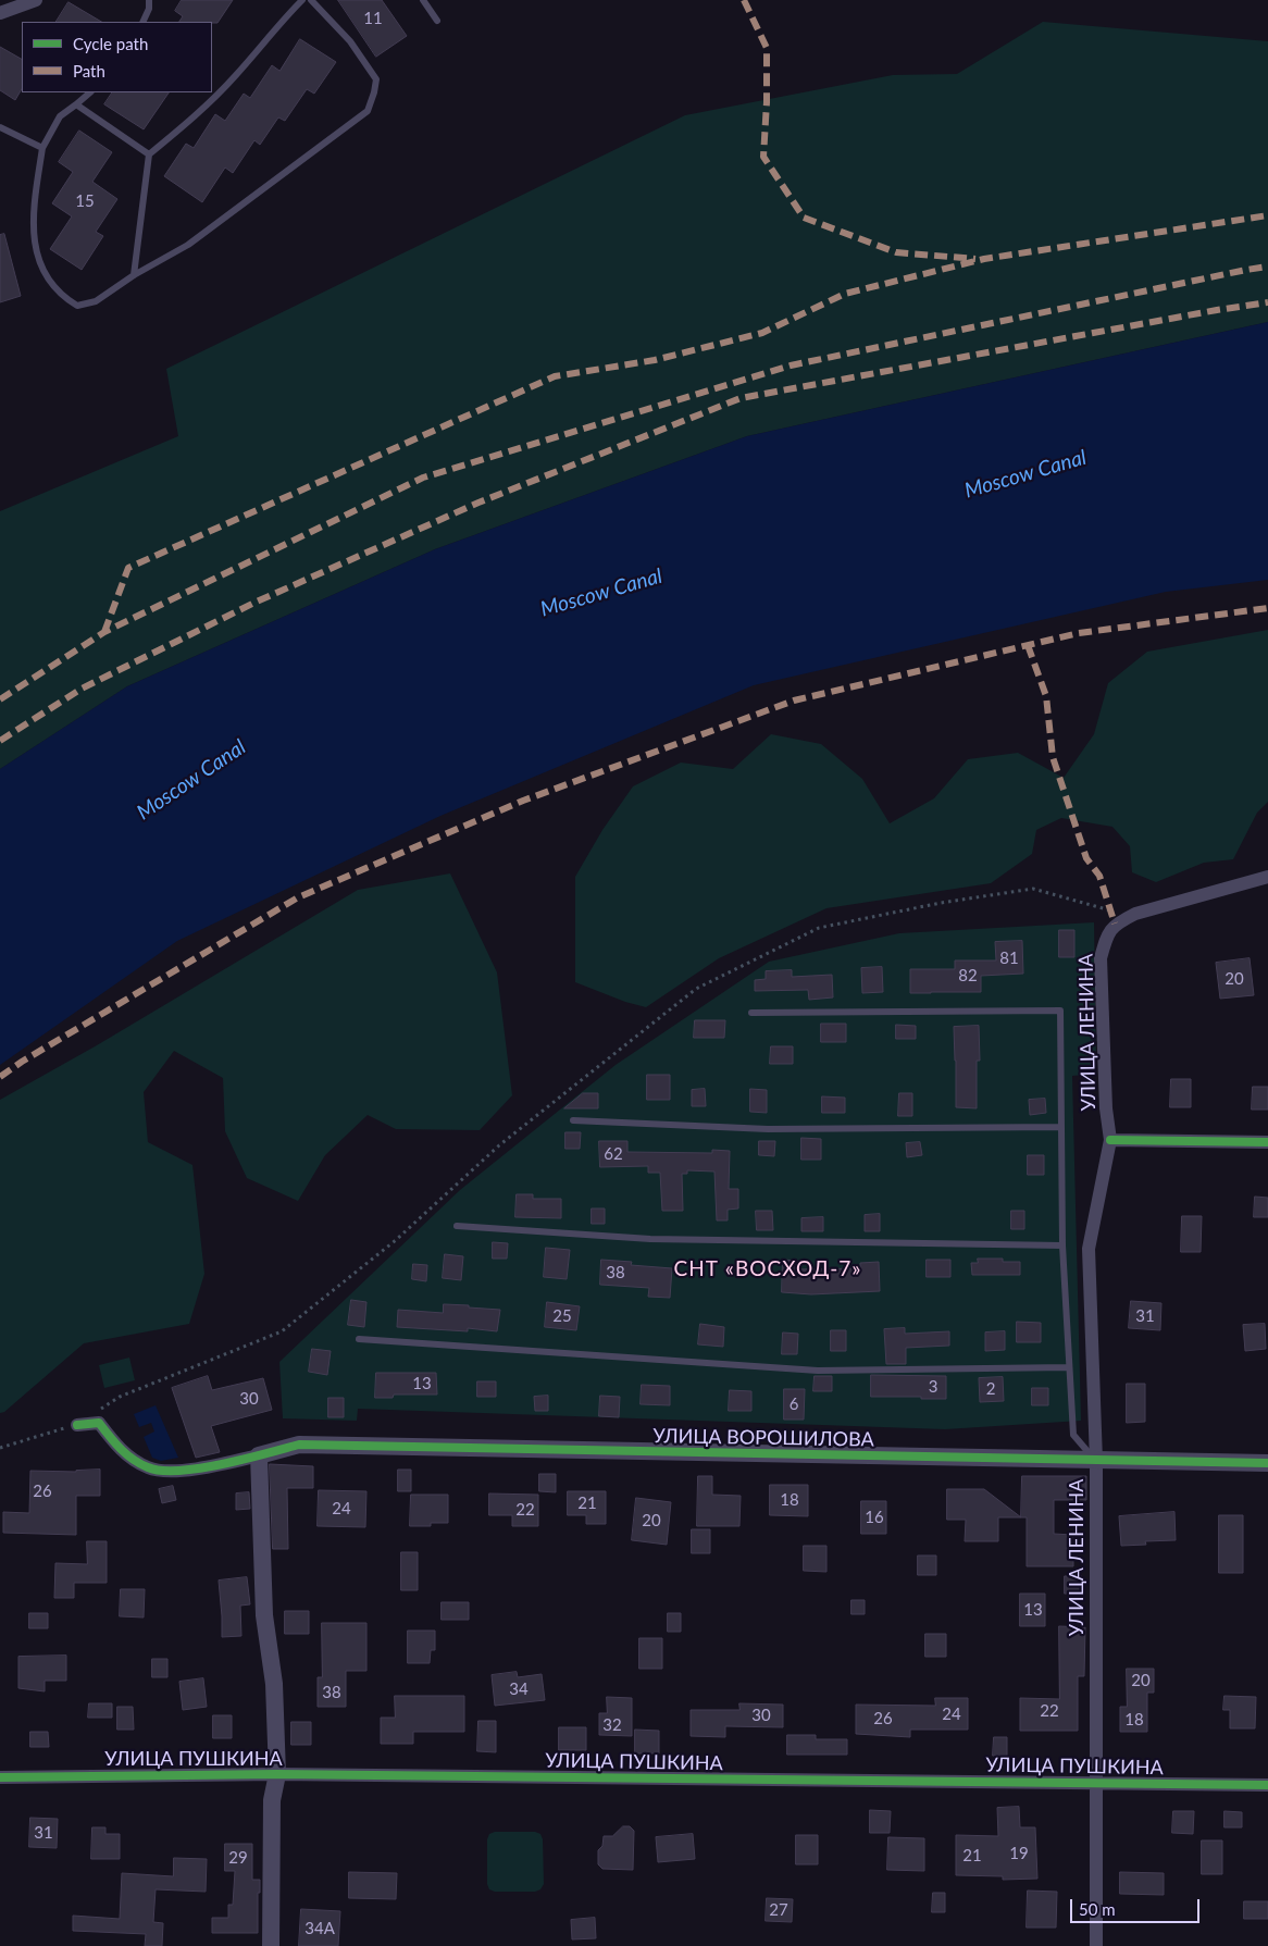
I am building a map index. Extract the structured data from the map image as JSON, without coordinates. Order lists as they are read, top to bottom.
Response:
{
  "streets": {
    "street": ["УЛИЦА ЛЕНИНА", "УЛИЦА ВОРОШИЛОВА", "УЛИЦА ПУШКИНА"]
  },
  "crossings": [
    ["УЛИЦА ЛЕНИНА", "УЛИЦА ВОРОШИЛОВА"],
    ["УЛИЦА ЛЕНИНА", "УЛИЦА ПУШКИНА"]
  ],
  "districts": ["СНТ «ВОСХОД-7»"],
  "water": ["Moscow Canal"],
  "house_numbers": [
    "11",
    "15",
    "81",
    "82",
    "20",
    "62",
    "38",
    "25",
    "31",
    "13",
    "3",
    "2",
    "30",
    "6",
    "26",
    "18",
    "21",
    "24",
    "22",
    "16",
    "20",
    "13",
    "20",
    "34",
    "38",
    "22",
    "24",
    "30",
    "26",
    "18",
    "32",
    "31",
    "19",
    "21",
    "29",
    "27",
    "34А"
  ],
  "legend": ["Cycle path", "Path"],
  "scale_bar": "50 m"
}
